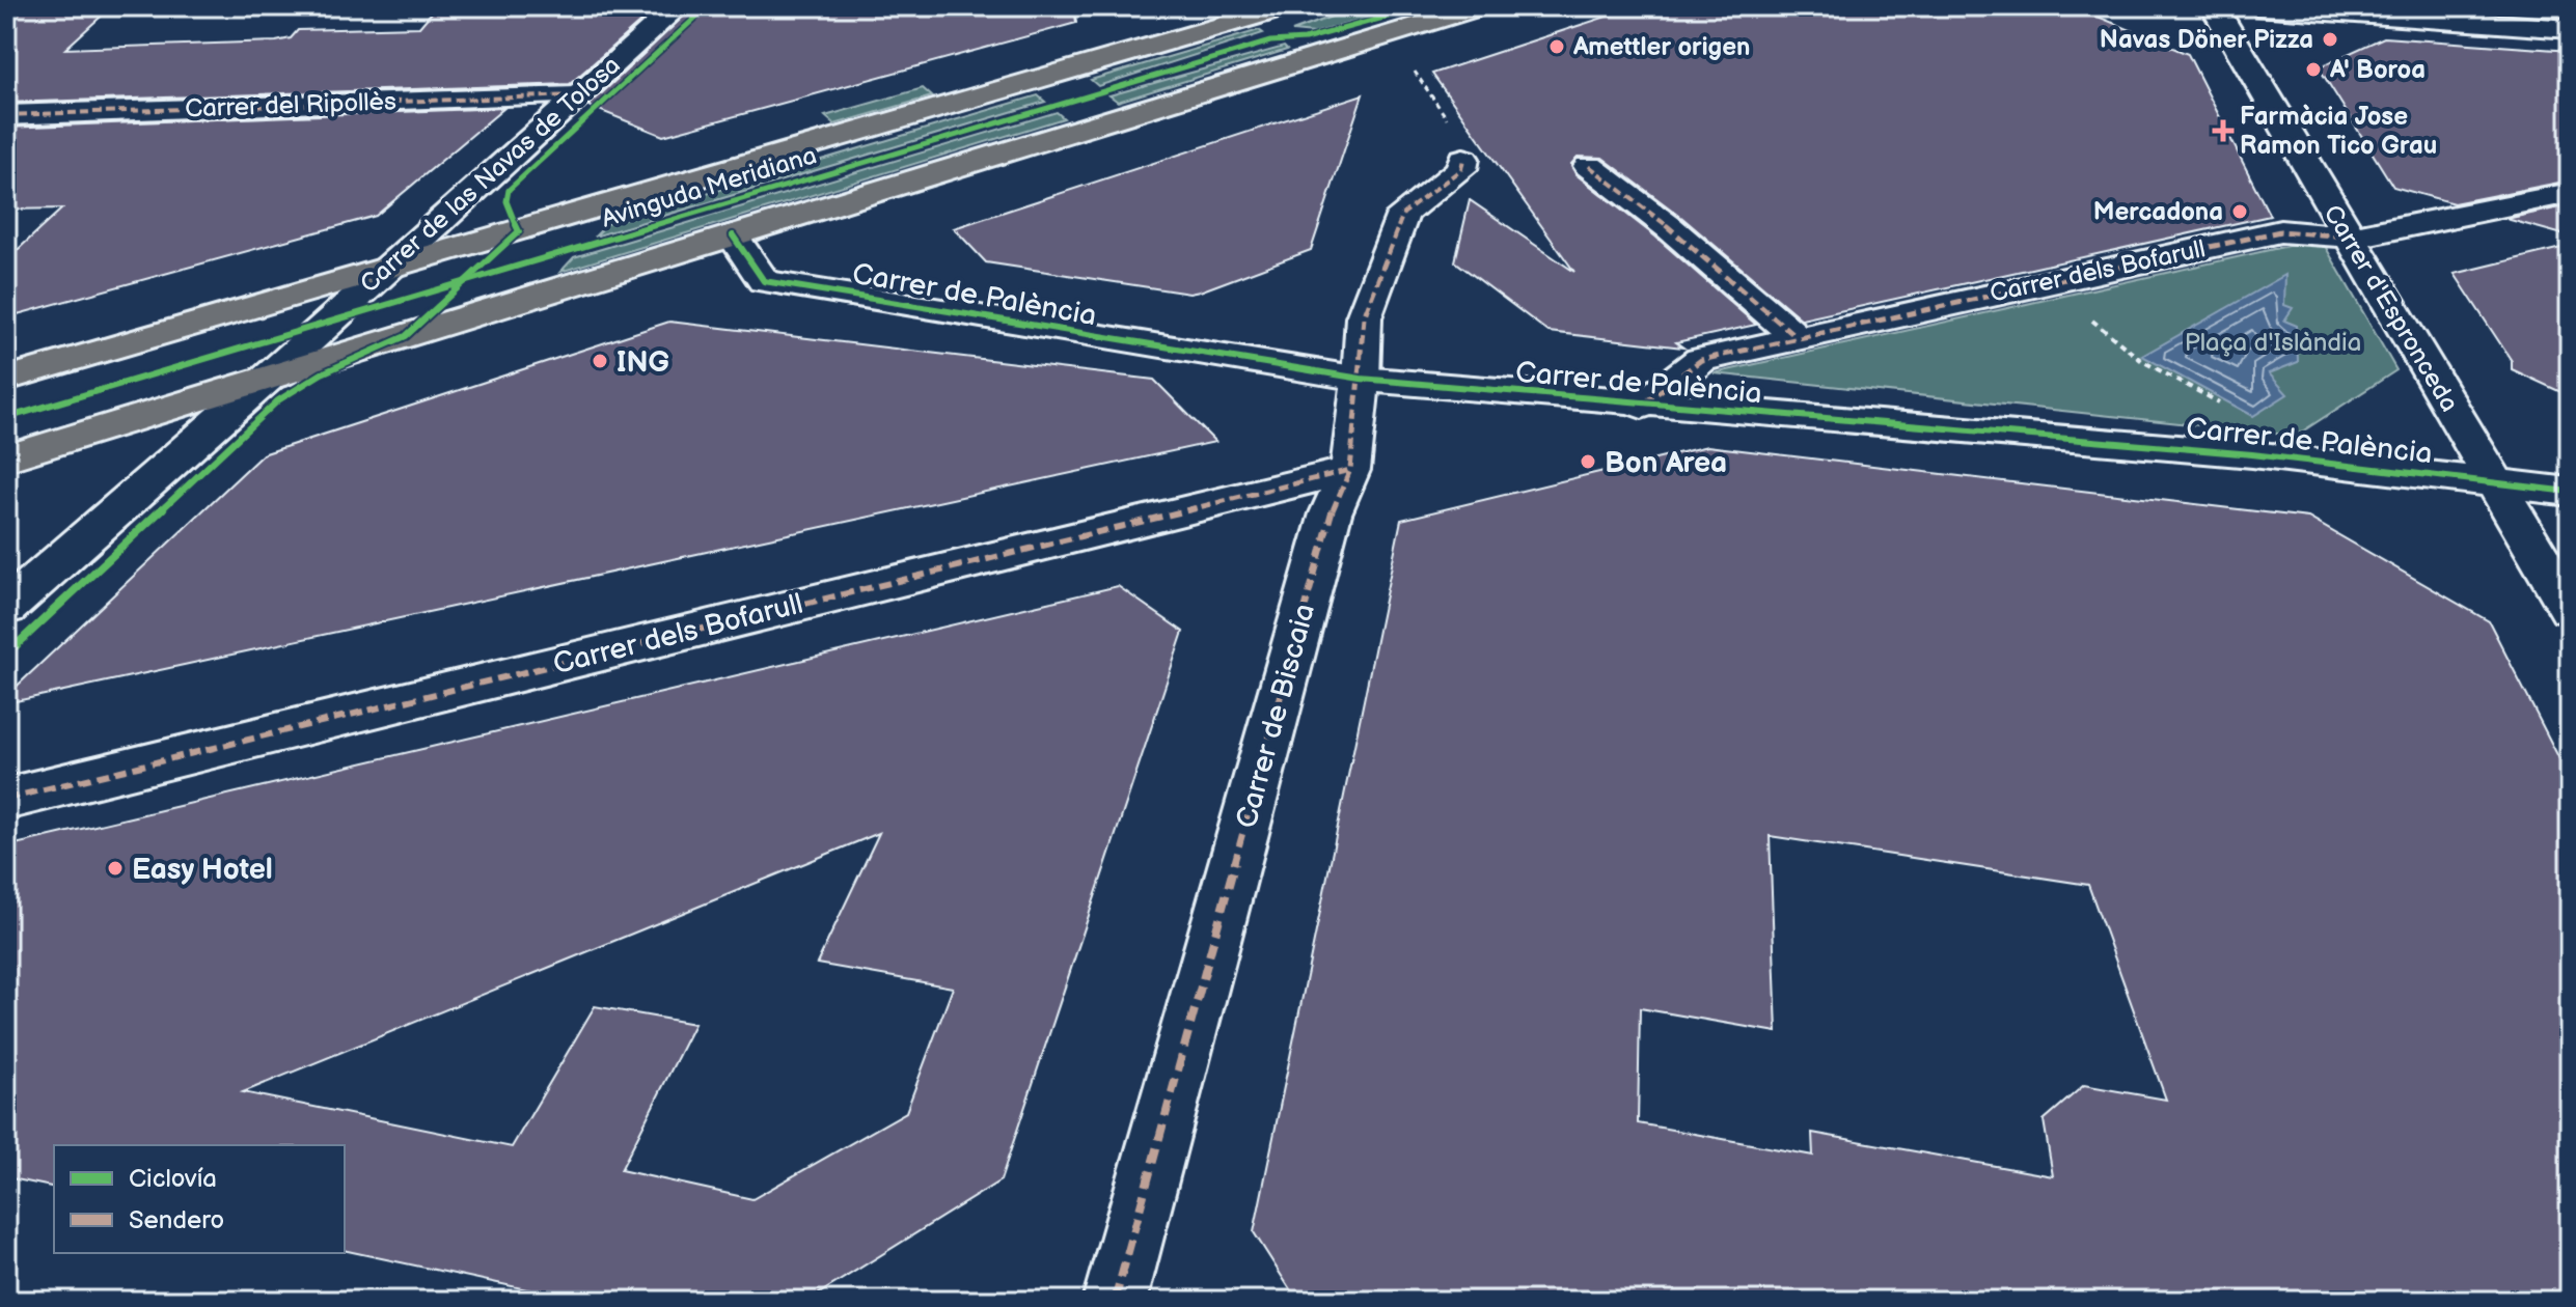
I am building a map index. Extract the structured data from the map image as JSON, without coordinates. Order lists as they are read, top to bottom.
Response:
{
  "streets": {
    "main road": ["Avinguda Meridiana"],
    "street": [
      "Carrer del Ripollès",
      "Carrer de las Navas de Tolosa",
      "Carrer dels Bofarull",
      "Carrer de Palència",
      "Carrer d'Espronceda",
      "Carrer de Biscaia"
    ]
  },
  "crossings": [
    ["Carrer del Ripollès", "Carrer de las Navas de Tolosa"],
    ["Carrer de las Navas de Tolosa", "Avinguda Meridiana"],
    ["Avinguda Meridiana", "Carrer de Palència"],
    ["Carrer dels Bofarull", "Carrer de Palència"],
    ["Carrer dels Bofarull", "Carrer d'Espronceda"],
    ["Carrer dels Bofarull", "Carrer de Biscaia"],
    ["Carrer de Palència", "Carrer d'Espronceda"],
    ["Carrer de Palència", "Carrer de Biscaia"]
  ],
  "parks": ["Plaça d'Islàndia"],
  "places": {
    "other": [
      "Navas Döner Pizza",
      "Amettler origen",
      "A' Boroa",
      "Mercadona",
      "ING",
      "Bon Area",
      "Easy Hotel"
    ],
    "health": ["Farmàcia Jose Ramon Tico Grau"]
  },
  "legend": ["Ciclovía", "Sendero"]
}
